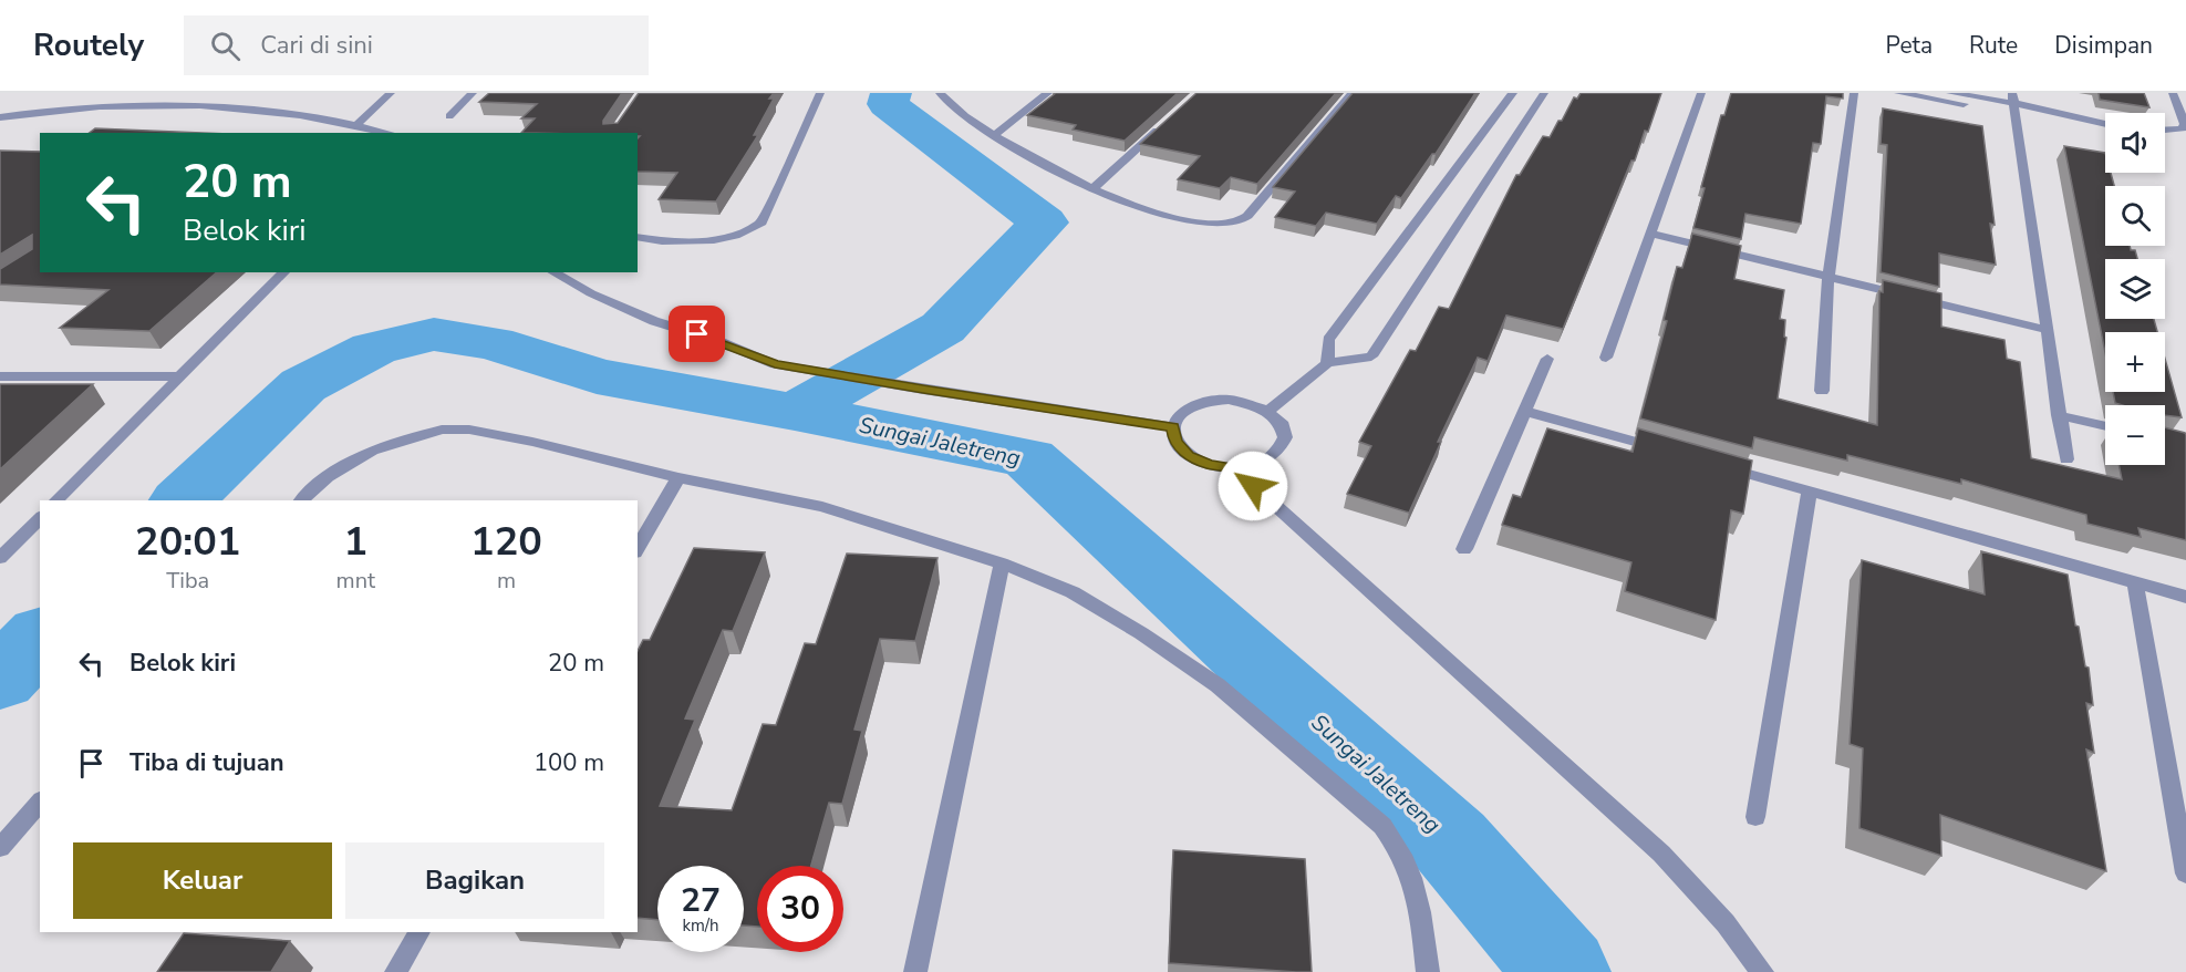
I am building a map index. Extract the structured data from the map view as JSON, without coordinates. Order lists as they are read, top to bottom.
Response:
{
  "water": ["Sungai Jaletreng"],
  "page": {
    "header": "Routely",
    "search": "Cari di sini",
    "nav": ["Peta", "Rute", "Disimpan"],
    "map_buttons": ["+", "−"],
    "turn": ["20 m", "Belok kiri"],
    "eta": [
      "20:01",
      "Tiba",
      "1",
      "mnt",
      "120",
      "m"
    ],
    "list": [
      {
        "name": "Belok kiri",
        "value": "20 m"
      },
      {
        "name": "Tiba di tujuan",
        "value": "100 m"
      }
    ],
    "buttons": ["Keluar", "Bagikan"],
    "speed": "27 km/h",
    "limit": "30"
  }
}
